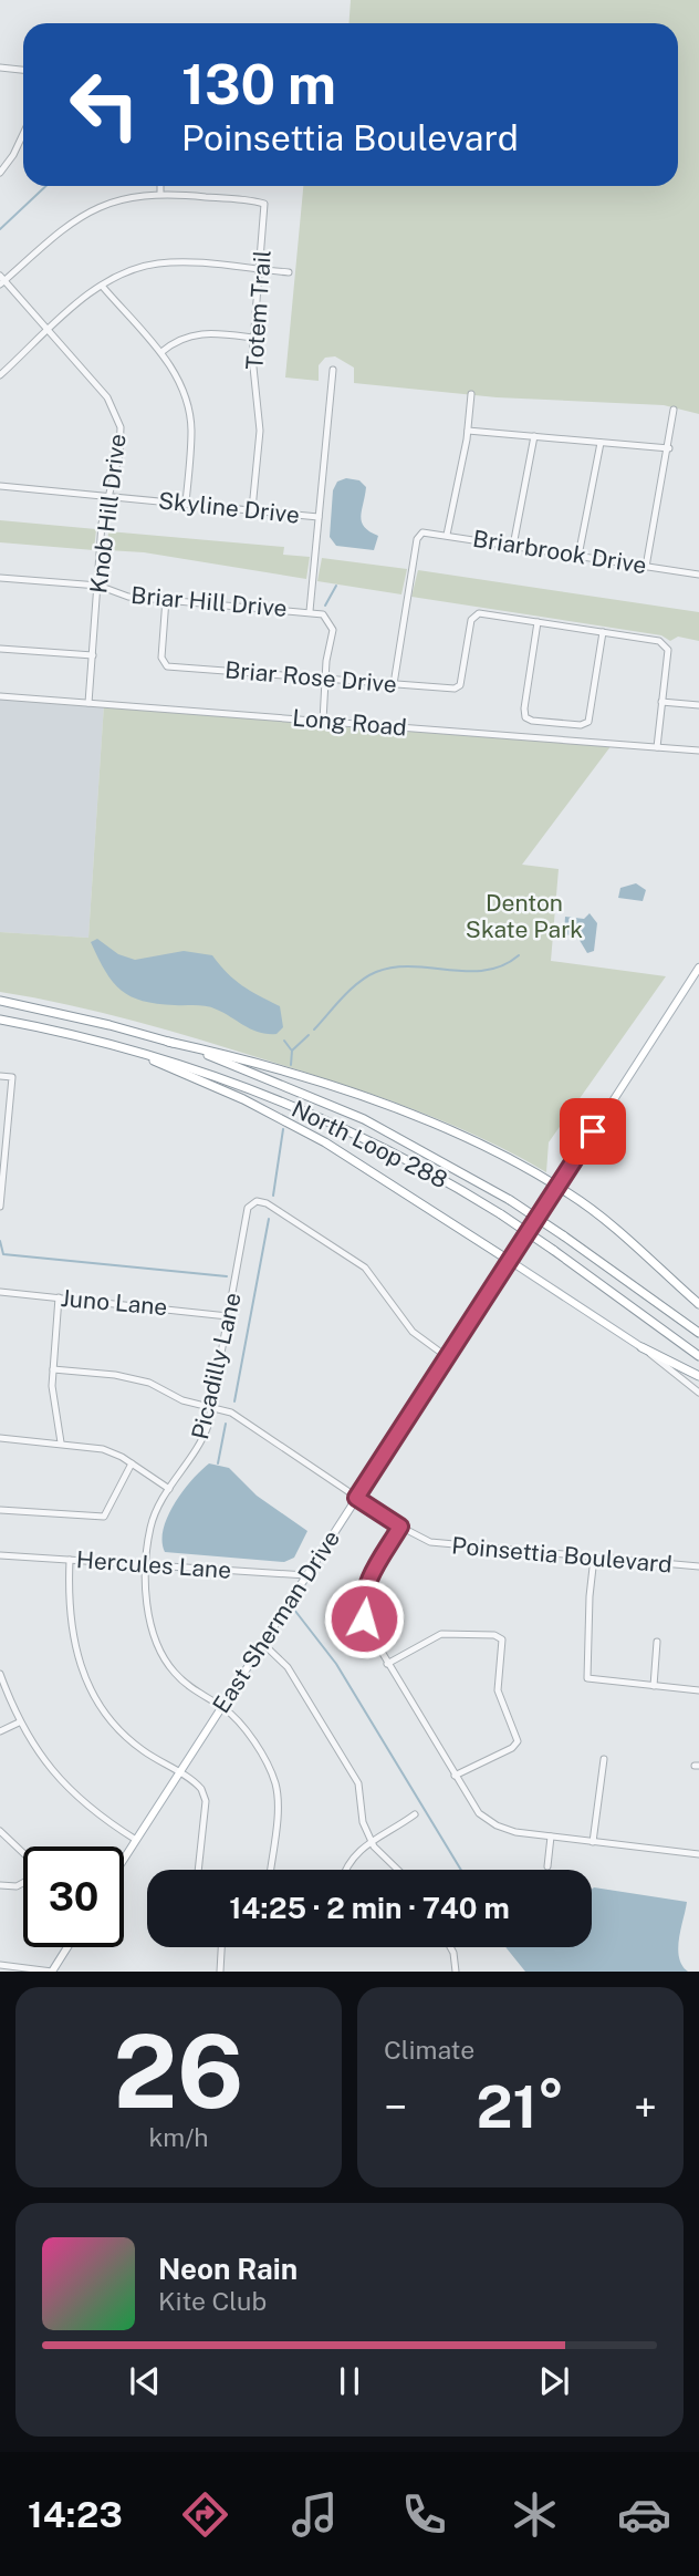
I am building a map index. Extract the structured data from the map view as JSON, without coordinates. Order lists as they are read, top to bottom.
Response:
{
  "streets": {
    "highway": ["North Loop 288"],
    "main road": ["East Sherman Drive"],
    "street": [
      "Totem Trail",
      "Skyline Drive",
      "Knob Hill Drive",
      "Briarbrook Drive",
      "Briar Hill Drive",
      "Briar Rose Drive",
      "Long Road",
      "Juno Lane",
      "Picadilly Lane",
      "Poinsettia Boulevard",
      "Hercules Lane"
    ]
  },
  "crossings": [
    ["Totem Trail", "Skyline Drive"],
    ["Skyline Drive", "Knob Hill Drive"],
    ["Knob Hill Drive", "Briar Hill Drive"],
    ["Knob Hill Drive", "Long Road"],
    ["Briarbrook Drive", "Briar Rose Drive"],
    ["Briar Hill Drive", "Briar Rose Drive"],
    ["Juno Lane", "Picadilly Lane"],
    ["Picadilly Lane", "Poinsettia Boulevard"],
    ["Picadilly Lane", "Hercules Lane"],
    ["Picadilly Lane", "East Sherman Drive"],
    ["Poinsettia Boulevard", "East Sherman Drive"],
    ["Hercules Lane", "East Sherman Drive"]
  ],
  "parks": ["Denton Skate Park"],
  "page": {
    "turn": ["130 m", "Poinsettia Boulevard"],
    "limit": "30",
    "trip": "14:25 · 2 min · 740 m",
    "tile": [
      ["26", "km/h"],
      "Climate"
    ],
    "heat": ["−", "21°", "+"],
    "song": ["Neon Rain", "Kite Club"],
    "tabs": "14:23"
  }
}
